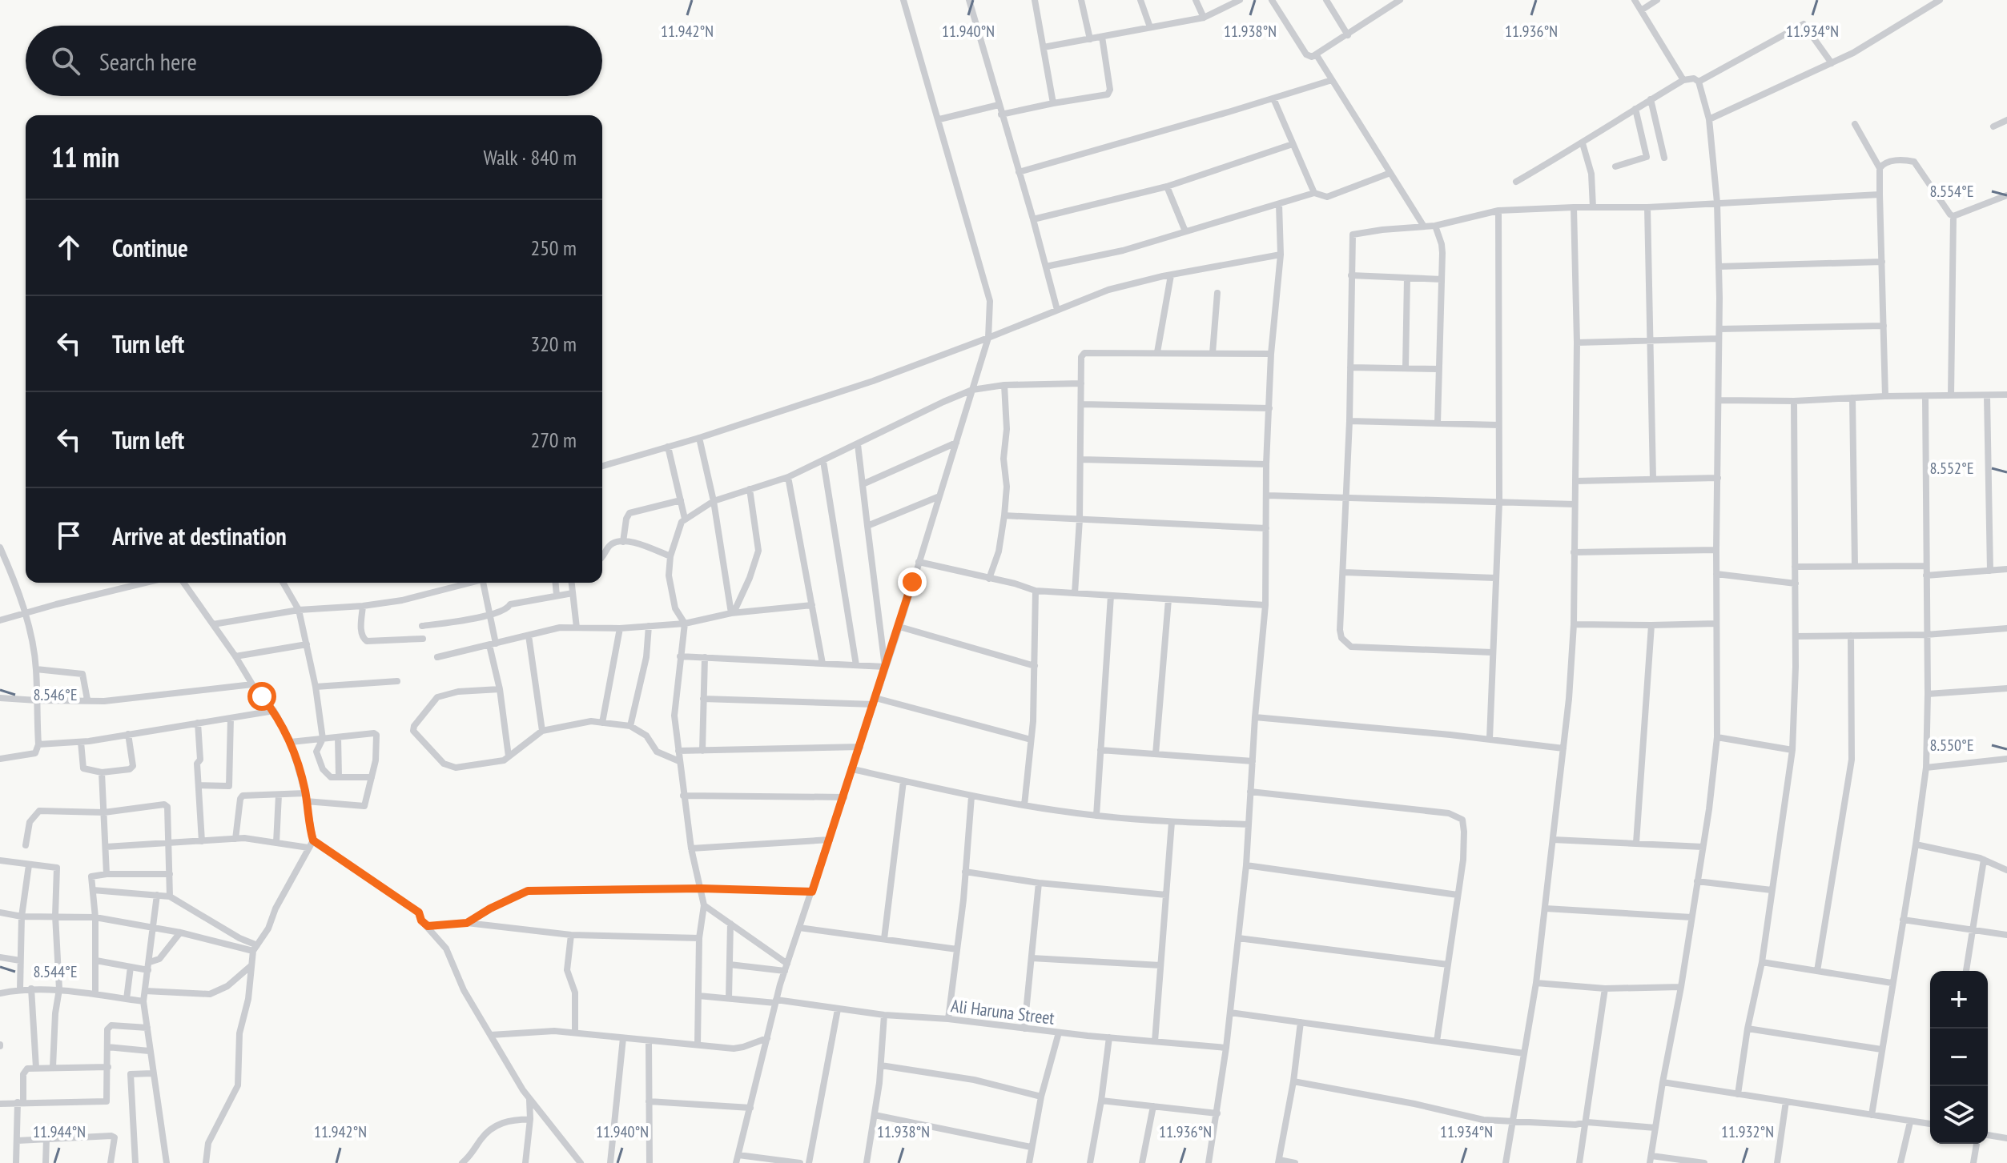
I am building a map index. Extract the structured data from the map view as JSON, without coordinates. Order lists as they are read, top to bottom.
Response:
{
  "streets": {
    "street": ["Ali Haruna Street"]
  },
  "page": {
    "search": "Search here",
    "heading": ["11 min", "Walk · 840 m"],
    "list": [
      ["Continue", "250 m"],
      ["Turn left", "320 m"],
      ["Turn left", "270 m"],
      "Arrive at destination"
    ],
    "map_buttons": ["+", "−"]
  },
  "coordinates": [
    "11.942°N",
    "11.940°N",
    "11.938°N",
    "11.936°N",
    "11.934°N",
    "8.554°E",
    "8.552°E",
    "8.546°E",
    "8.550°E",
    "8.544°E",
    "11.944°N",
    "11.932°N"
  ]
}
